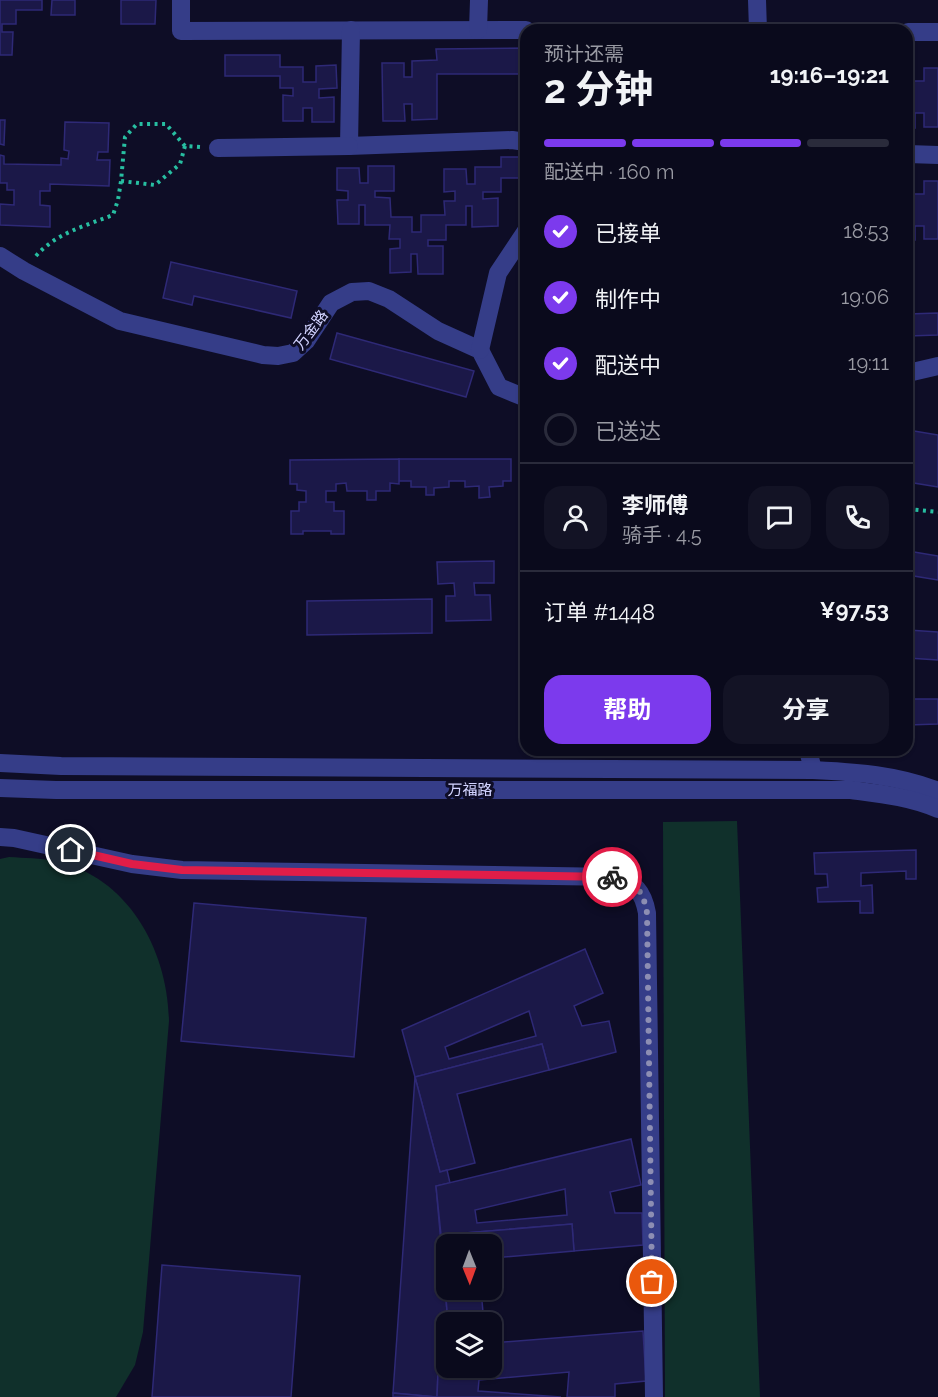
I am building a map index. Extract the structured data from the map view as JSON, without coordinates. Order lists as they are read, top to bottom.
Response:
{
  "streets": {
    "street": ["万金路", "万福路"]
  },
  "north": "bottom",
  "page": {
    "heading": ["2 分钟", "预计还需", "19:16–19:21"],
    "panel": [
      "李师傅",
      "骑手 · 4.5",
      "订单 #1448",
      "¥97.53"
    ],
    "bar": "配送中 · 160 m",
    "list": [
      ["已接单", "18:53"],
      ["制作中", "19:06"],
      ["配送中", "19:11"],
      "已送达"
    ],
    "buttons": ["帮助", "分享"]
  }
}
